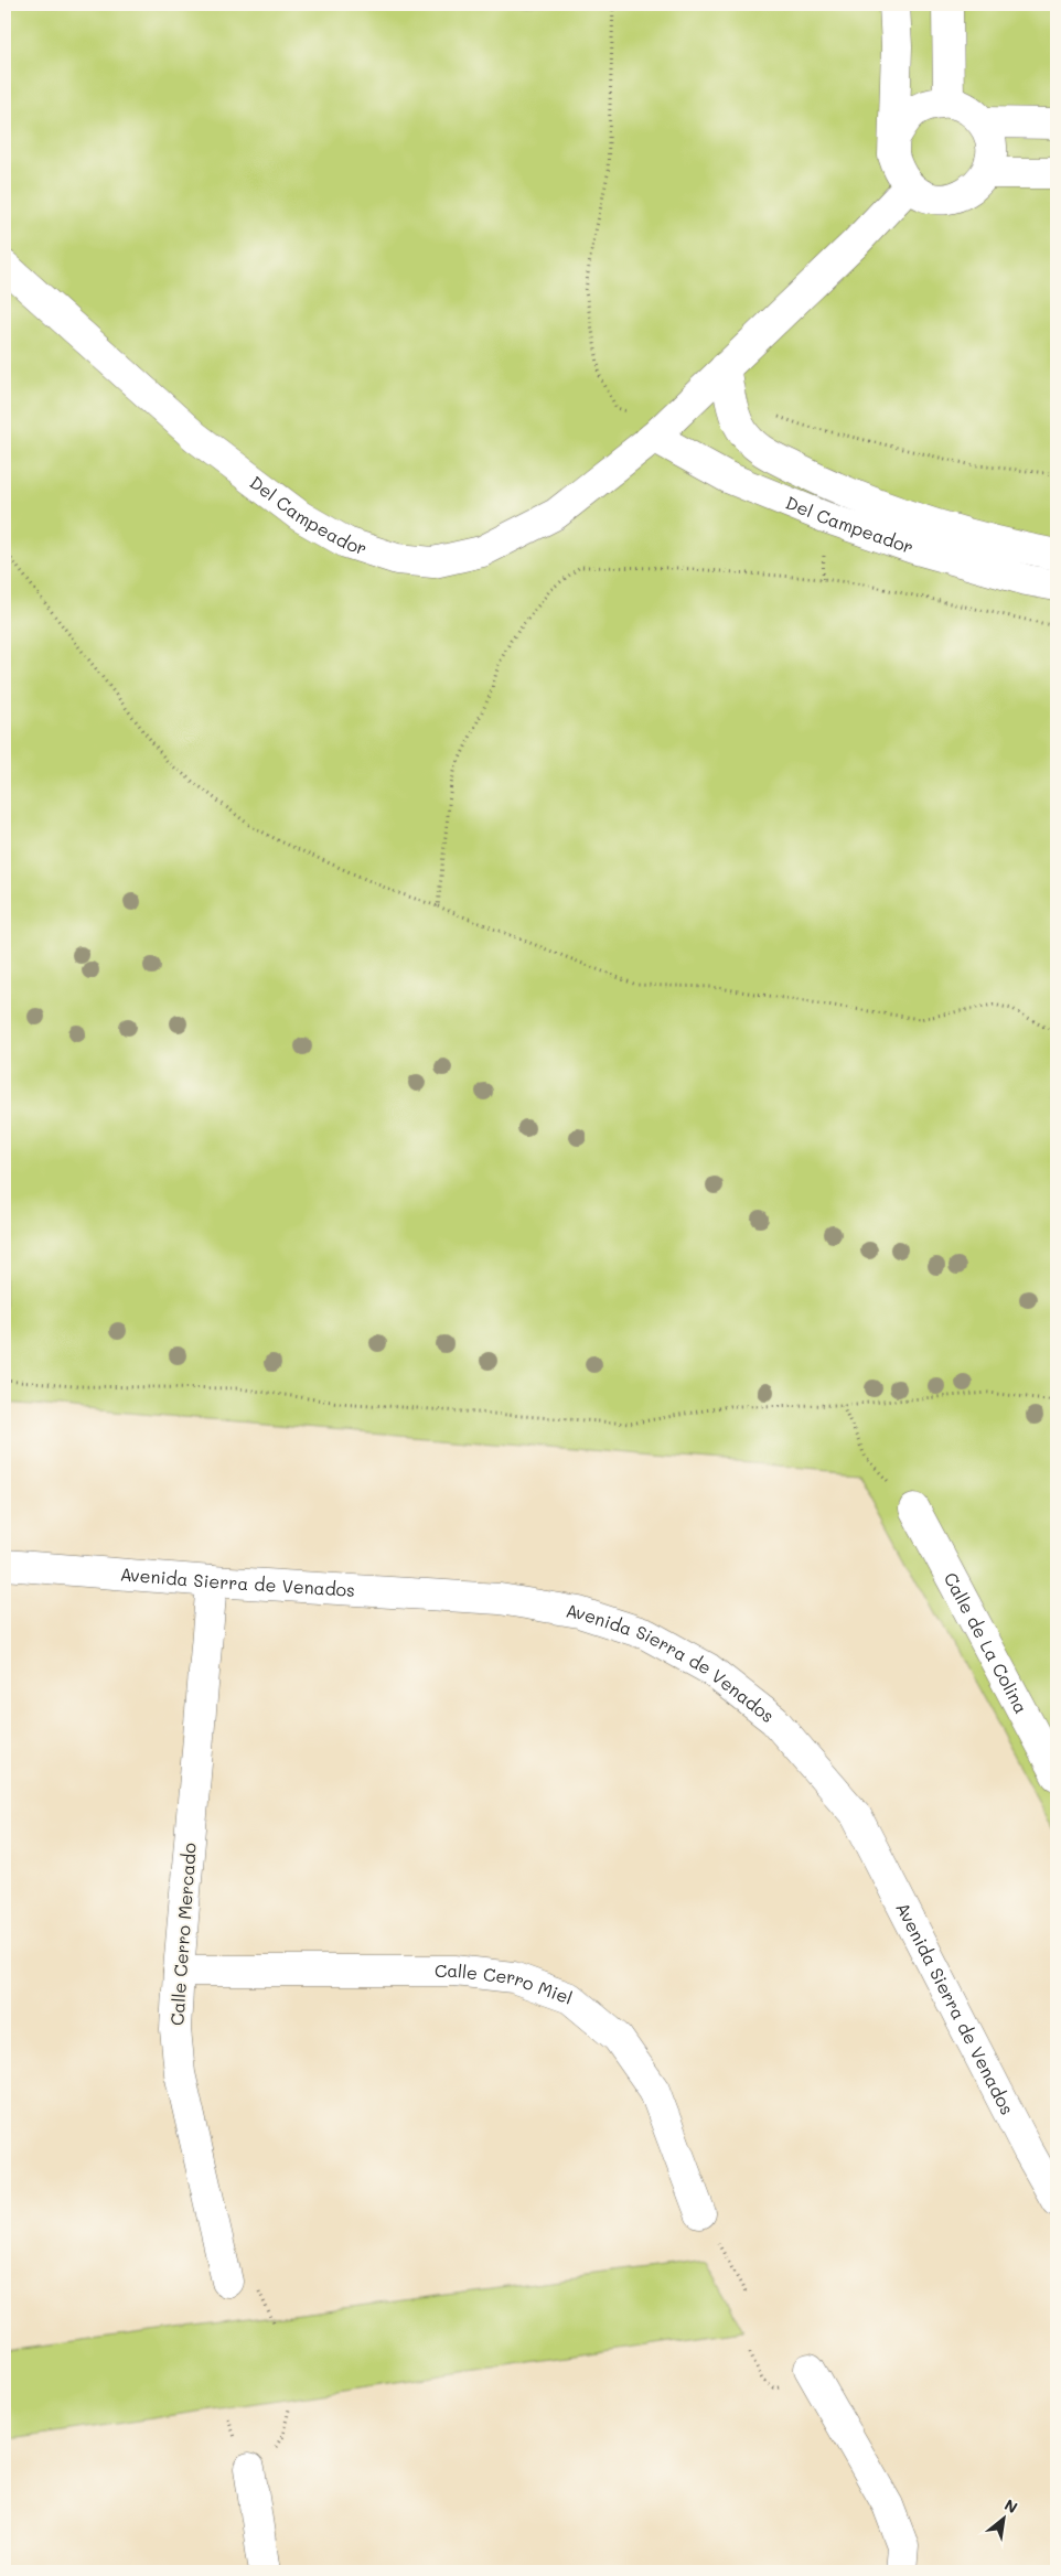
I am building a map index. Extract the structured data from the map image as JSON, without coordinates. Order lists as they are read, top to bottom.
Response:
{
  "streets": {
    "street": [
      "Del Campeador",
      "Avenida Sierra de Venados",
      "Calle de La Colina",
      "Calle Cerro Mercado",
      "Calle Cerro Miel"
    ]
  },
  "crossings": [
    ["Avenida Sierra de Venados", "Calle Cerro Mercado"],
    ["Calle Cerro Mercado", "Calle Cerro Miel"]
  ],
  "north": "top right"
}
